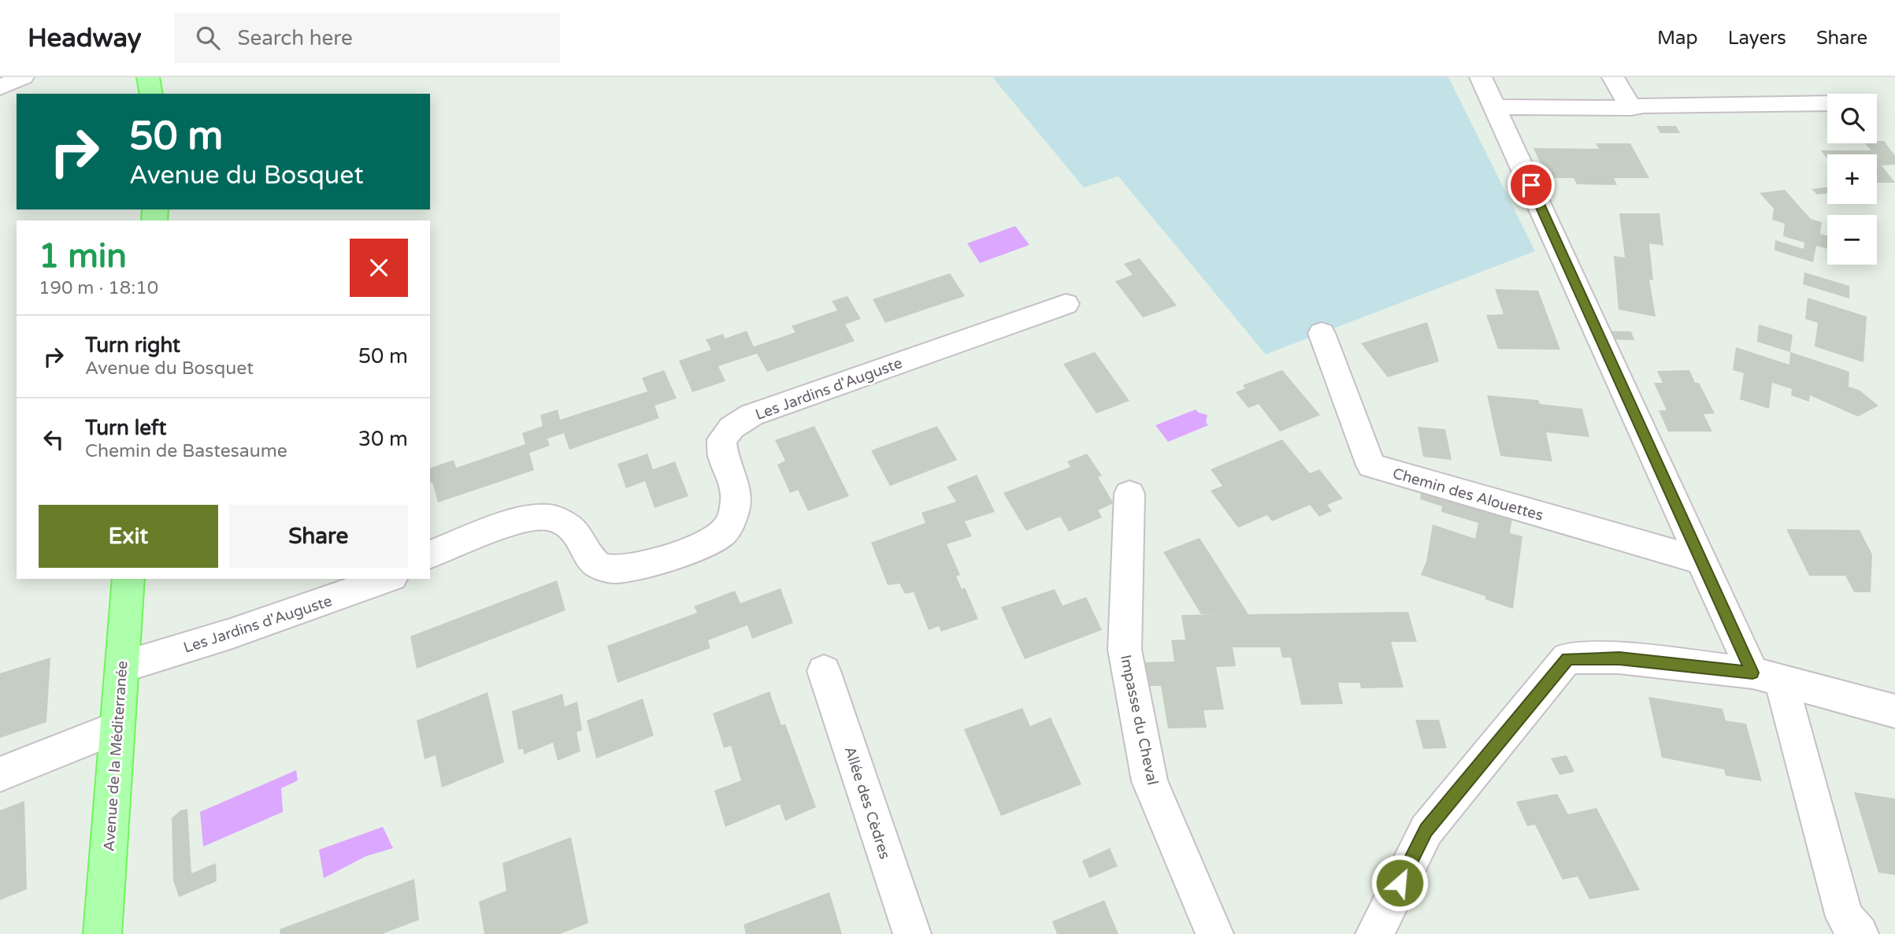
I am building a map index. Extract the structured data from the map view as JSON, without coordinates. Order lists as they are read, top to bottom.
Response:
{
  "streets": {
    "main road": ["Avenue de la Méditerranée"],
    "street": [
      "Les Jardins d'Auguste",
      "Chemin des Alouettes",
      "Impasse du Cheval",
      "Allée des Cèdres"
    ]
  },
  "crossings": [
    ["Les Jardins d'Auguste", "Avenue de la Méditerranée"]
  ],
  "page": {
    "header": "Headway",
    "search": "Search here",
    "nav": ["Map", "Layers", "Share"],
    "map_buttons": ["+", "−"],
    "turn": ["50 m", "Avenue du Bosquet"],
    "heading": ["1 min", "190 m · 18:10"],
    "list": [
      {
        "name": "Turn right",
        "note": "Avenue du Bosquet",
        "value": "50 m"
      },
      {
        "name": "Turn left",
        "note": "Chemin de Bastesaume",
        "value": "30 m"
      }
    ],
    "buttons": ["Exit", "Share"]
  }
}
